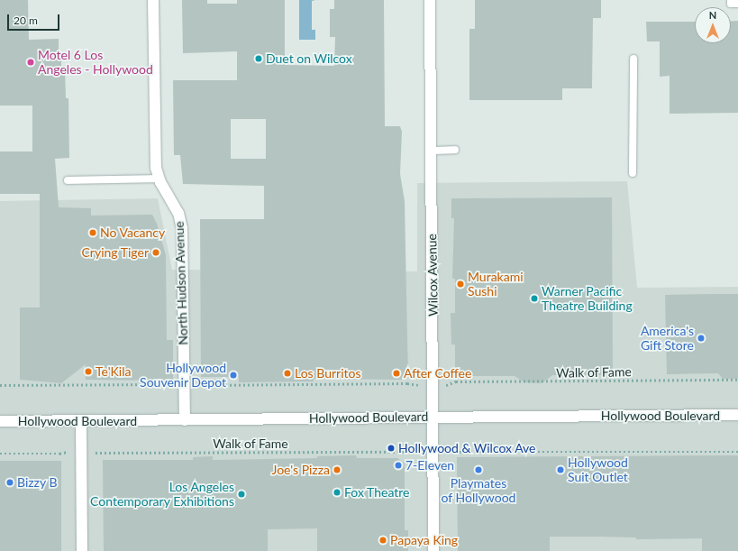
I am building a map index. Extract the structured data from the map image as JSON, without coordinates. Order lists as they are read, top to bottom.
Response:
{
  "streets": {
    "street": ["Wilcox Avenue", "North Hudson Avenue", "Hollywood Boulevard"],
    "path": ["Walk of Fame"]
  },
  "crossings": [
    ["Wilcox Avenue", "Hollywood Boulevard"],
    ["North Hudson Avenue", "Hollywood Boulevard"]
  ],
  "places": [
    "Duet on Wilcox",
    "Motel 6 Los Angeles - Hollywood",
    "No Vacancy",
    "Crying Tiger",
    "Murakami Sushi",
    "Warner Pacific Theatre Building",
    "America's Gift Store",
    "Te'Kila",
    "Los Burritos",
    "After Coffee",
    "Hollywood Souvenir Depot",
    "Hollywood & Wilcox Ave",
    "7-Eleven",
    "Joe's Pizza",
    "Playmates of Hollywood",
    "Hollywood Suit Outlet",
    "Bizzy B",
    "Fox Theatre",
    "Los Angeles Contemporary Exhibitions",
    "Papaya King"
  ],
  "scale_bar": "20 m",
  "north": "top"
}
